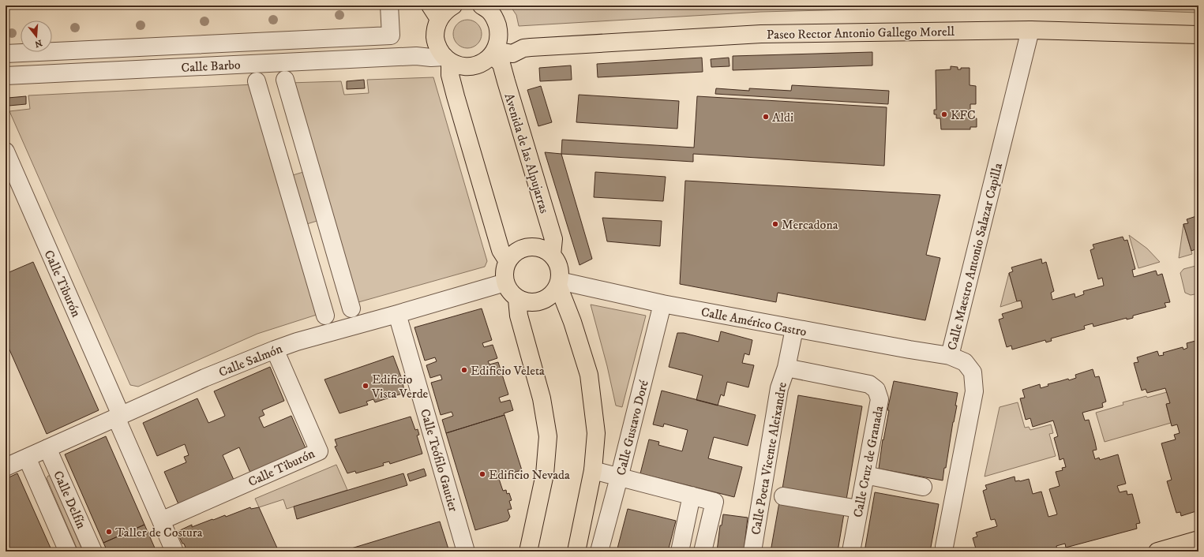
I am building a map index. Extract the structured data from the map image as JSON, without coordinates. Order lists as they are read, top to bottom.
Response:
{
  "streets": {
    "main road": ["Paseo Rector Antonio Gallego Morell", "Avenida de las Alpujarras"],
    "street": [
      "Calle Barbo",
      "Calle Maestro Antonio Salazar Capilla",
      "Calle Tiburón",
      "Calle Américo Castro",
      "Calle Salmón",
      "Calle Gustavo Doré",
      "Calle Poeta Vicente Aleixandre",
      "Calle Teófilo Gautier",
      "Calle Cruz de Granada",
      "Calle Delfín"
    ]
  },
  "crossings": [
    ["Paseo Rector Antonio Gallego Morell", "Avenida de las Alpujarras"],
    ["Paseo Rector Antonio Gallego Morell", "Calle Maestro Antonio Salazar Capilla"],
    ["Avenida de las Alpujarras", "Calle Américo Castro"],
    ["Avenida de las Alpujarras", "Calle Salmón"],
    ["Calle Maestro Antonio Salazar Capilla", "Calle Américo Castro"],
    ["Calle Tiburón", "Calle Salmón"],
    ["Calle Américo Castro", "Calle Salmón"],
    ["Calle Américo Castro", "Calle Gustavo Doré"],
    ["Calle Américo Castro", "Calle Poeta Vicente Aleixandre"],
    ["Calle Salmón", "Calle Teófilo Gautier"],
    ["Calle Salmón", "Calle Delfín"],
    ["Calle Poeta Vicente Aleixandre", "Calle Cruz de Granada"]
  ],
  "places": [
    "KFC",
    "Aldi",
    "Mercadona",
    "Edificio Veleta",
    "Edificio Vista Verde",
    "Edificio Nevada",
    "Taller de Costura"
  ],
  "north": "bottom"
}
